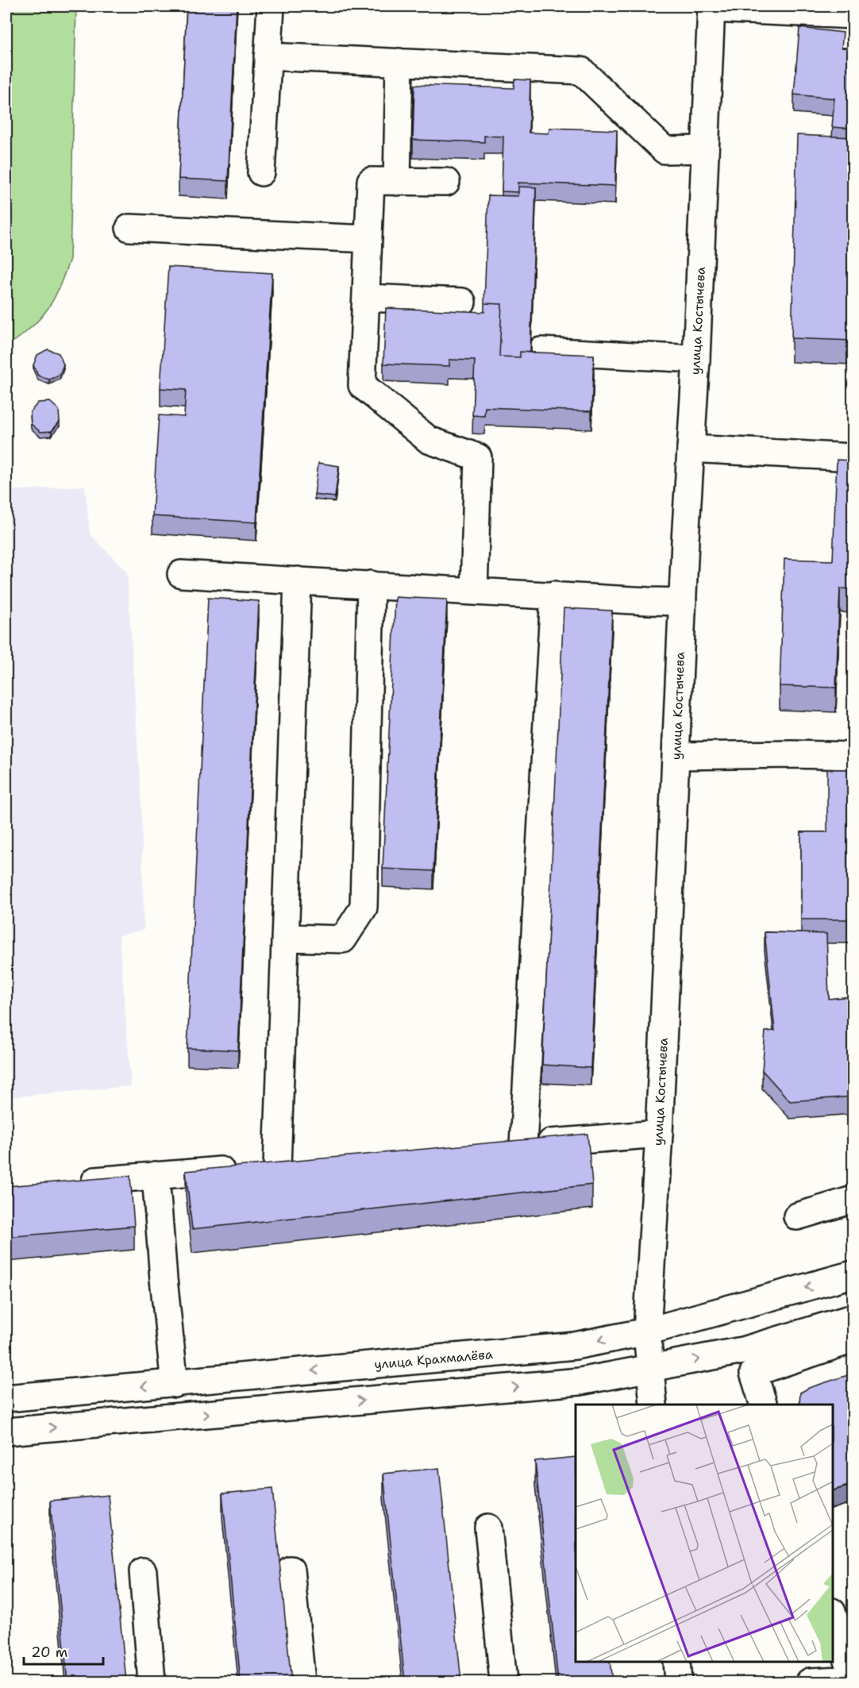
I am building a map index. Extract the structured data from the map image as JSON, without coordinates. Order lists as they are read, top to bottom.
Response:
{
  "streets": {
    "main road": ["улица Костычева", "улица Крахмалёва"]
  },
  "crossings": [
    ["улица Костычева", "улица Крахмалёва"]
  ],
  "scale_bar": "20 m"
}
